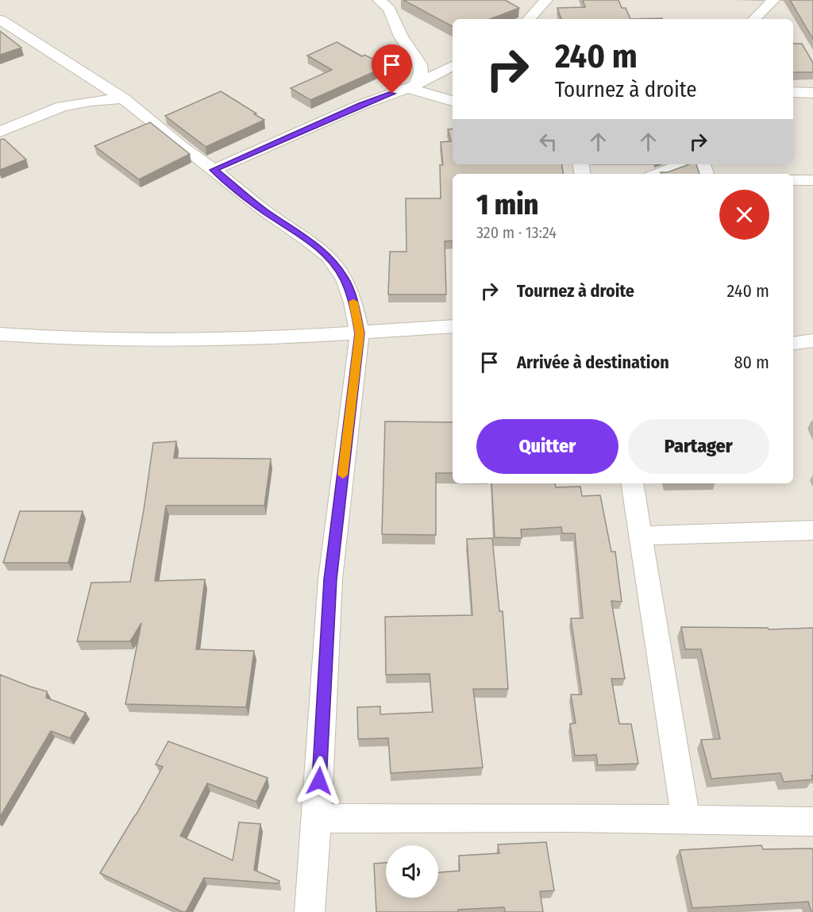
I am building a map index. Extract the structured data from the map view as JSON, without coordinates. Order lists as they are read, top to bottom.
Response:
{
  "page": {
    "turn": ["240 m", "Tournez à droite"],
    "heading": ["1 min", "320 m · 13:24"],
    "list": [
      {
        "name": "Tournez à droite",
        "value": "240 m"
      },
      {
        "name": "Arrivée à destination",
        "value": "80 m"
      }
    ],
    "buttons": ["Quitter", "Partager"]
  }
}
